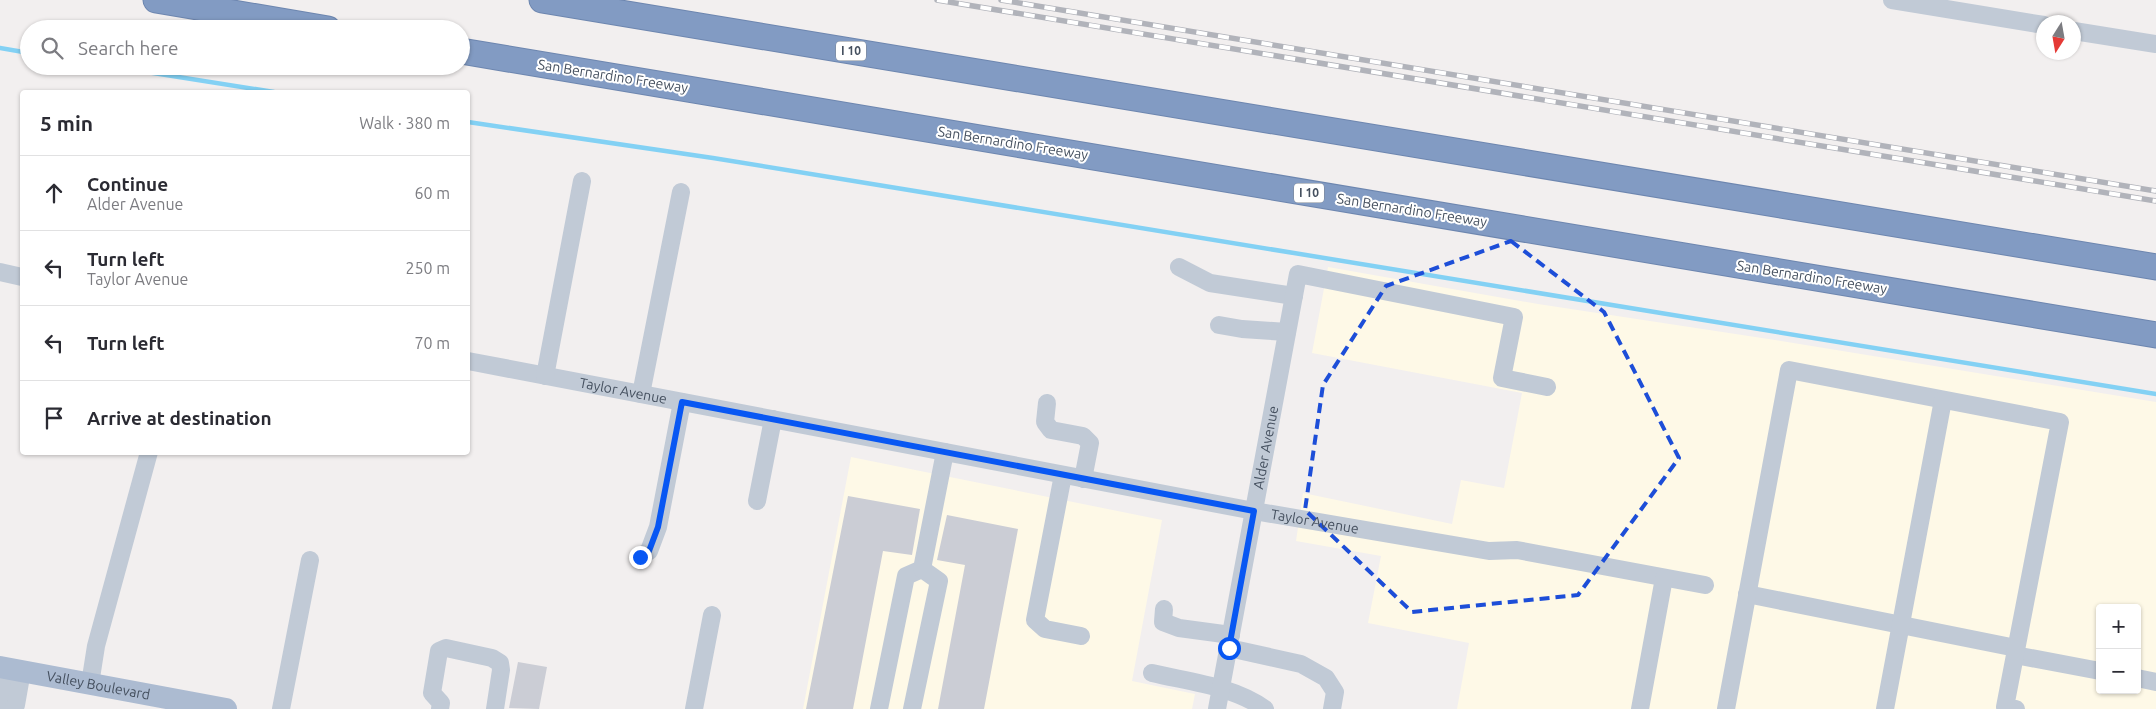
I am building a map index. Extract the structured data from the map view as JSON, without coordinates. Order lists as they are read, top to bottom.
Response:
{
  "streets": {
    "highway": ["I 10", "San Bernardino Freeway"],
    "main road": ["Valley Boulevard"],
    "street": ["Taylor Avenue", "Alder Avenue"]
  },
  "crossings": [
    ["Taylor Avenue", "Alder Avenue"]
  ],
  "north": "bottom",
  "page": {
    "search": "Search here",
    "heading": ["5 min", "Walk · 380 m"],
    "list": [
      ["Continue", "Alder Avenue", "60 m"],
      ["Turn left", "Taylor Avenue", "250 m"],
      ["Turn left", "70 m"],
      "Arrive at destination"
    ],
    "map_buttons": ["+", "−"]
  }
}
